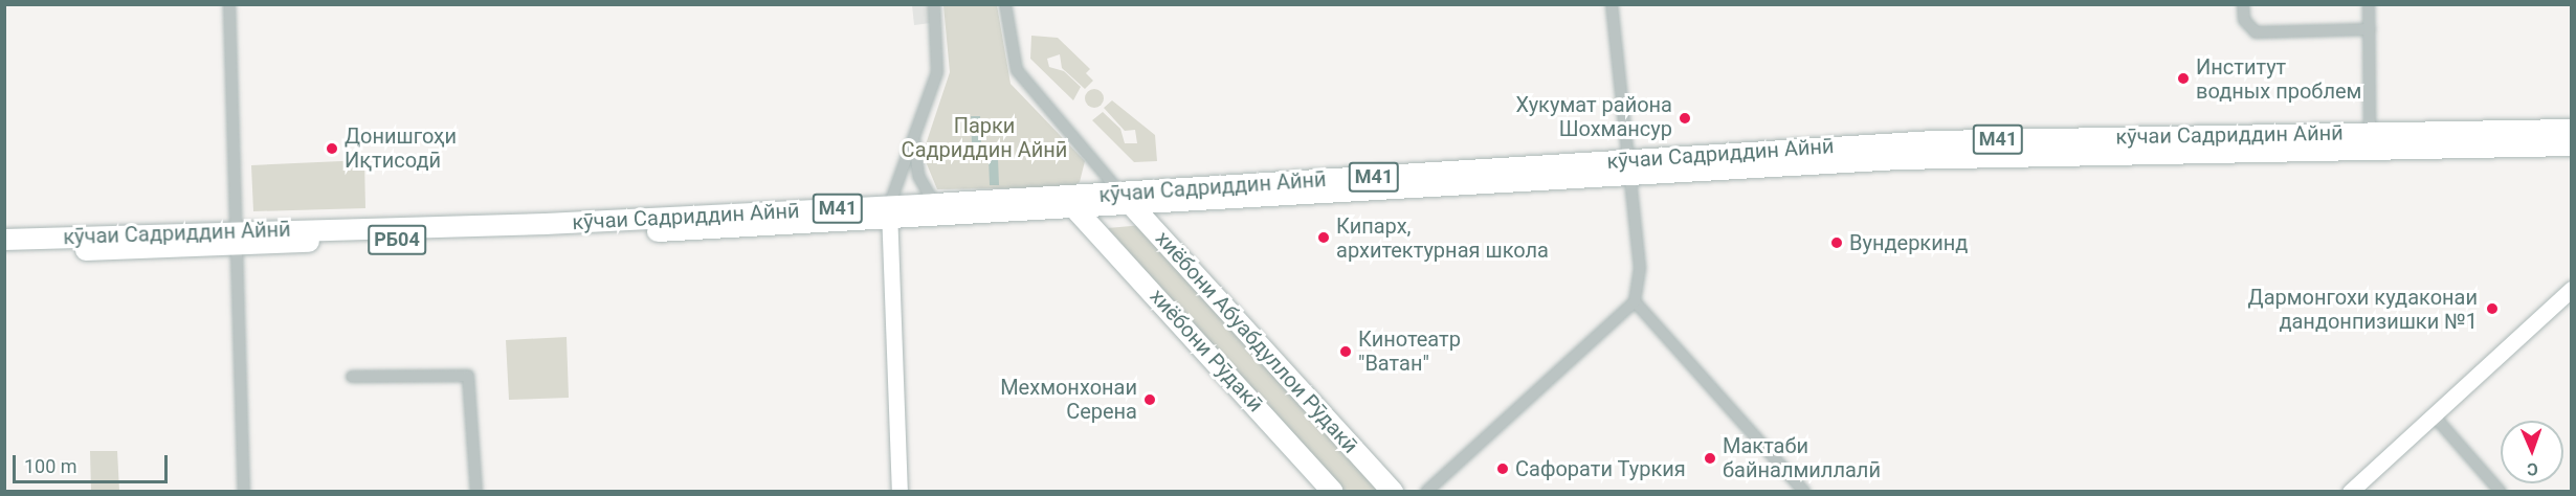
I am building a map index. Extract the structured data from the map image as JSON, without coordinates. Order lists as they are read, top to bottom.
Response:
{
  "streets": {
    "highway": [
      "кӯчаи Садриддин Айнӣ",
      "M41",
      "РБ04",
      "хиёбони Абуабдуллои Рӯдакӣ",
      "хиёбони Рӯдакӣ"
    ]
  },
  "crossings": [
    ["кӯчаи Садриддин Айнӣ", "хиёбони Абуабдуллои Рӯдакӣ"],
    ["кӯчаи Садриддин Айнӣ", "хиёбони Рӯдакӣ"]
  ],
  "parks": ["Парки Садриддин Айнӣ"],
  "places": [
    "Институт водных проблем",
    "Хукумат района Шохмансур",
    "Донишгоҳи Иқтисодӣ",
    "Кипарх, архитектурная школа",
    "Вундеркинд",
    "Дармонгохи кудаконаи дандонпизишки №1",
    "Кинотеатр \"Ватан\"",
    "Мехмонхонаи Серена",
    "Мактаби байналмиллалӣ",
    "Сафорати Туркия"
  ],
  "scale_bar": "100 m",
  "north": "bottom"
}
